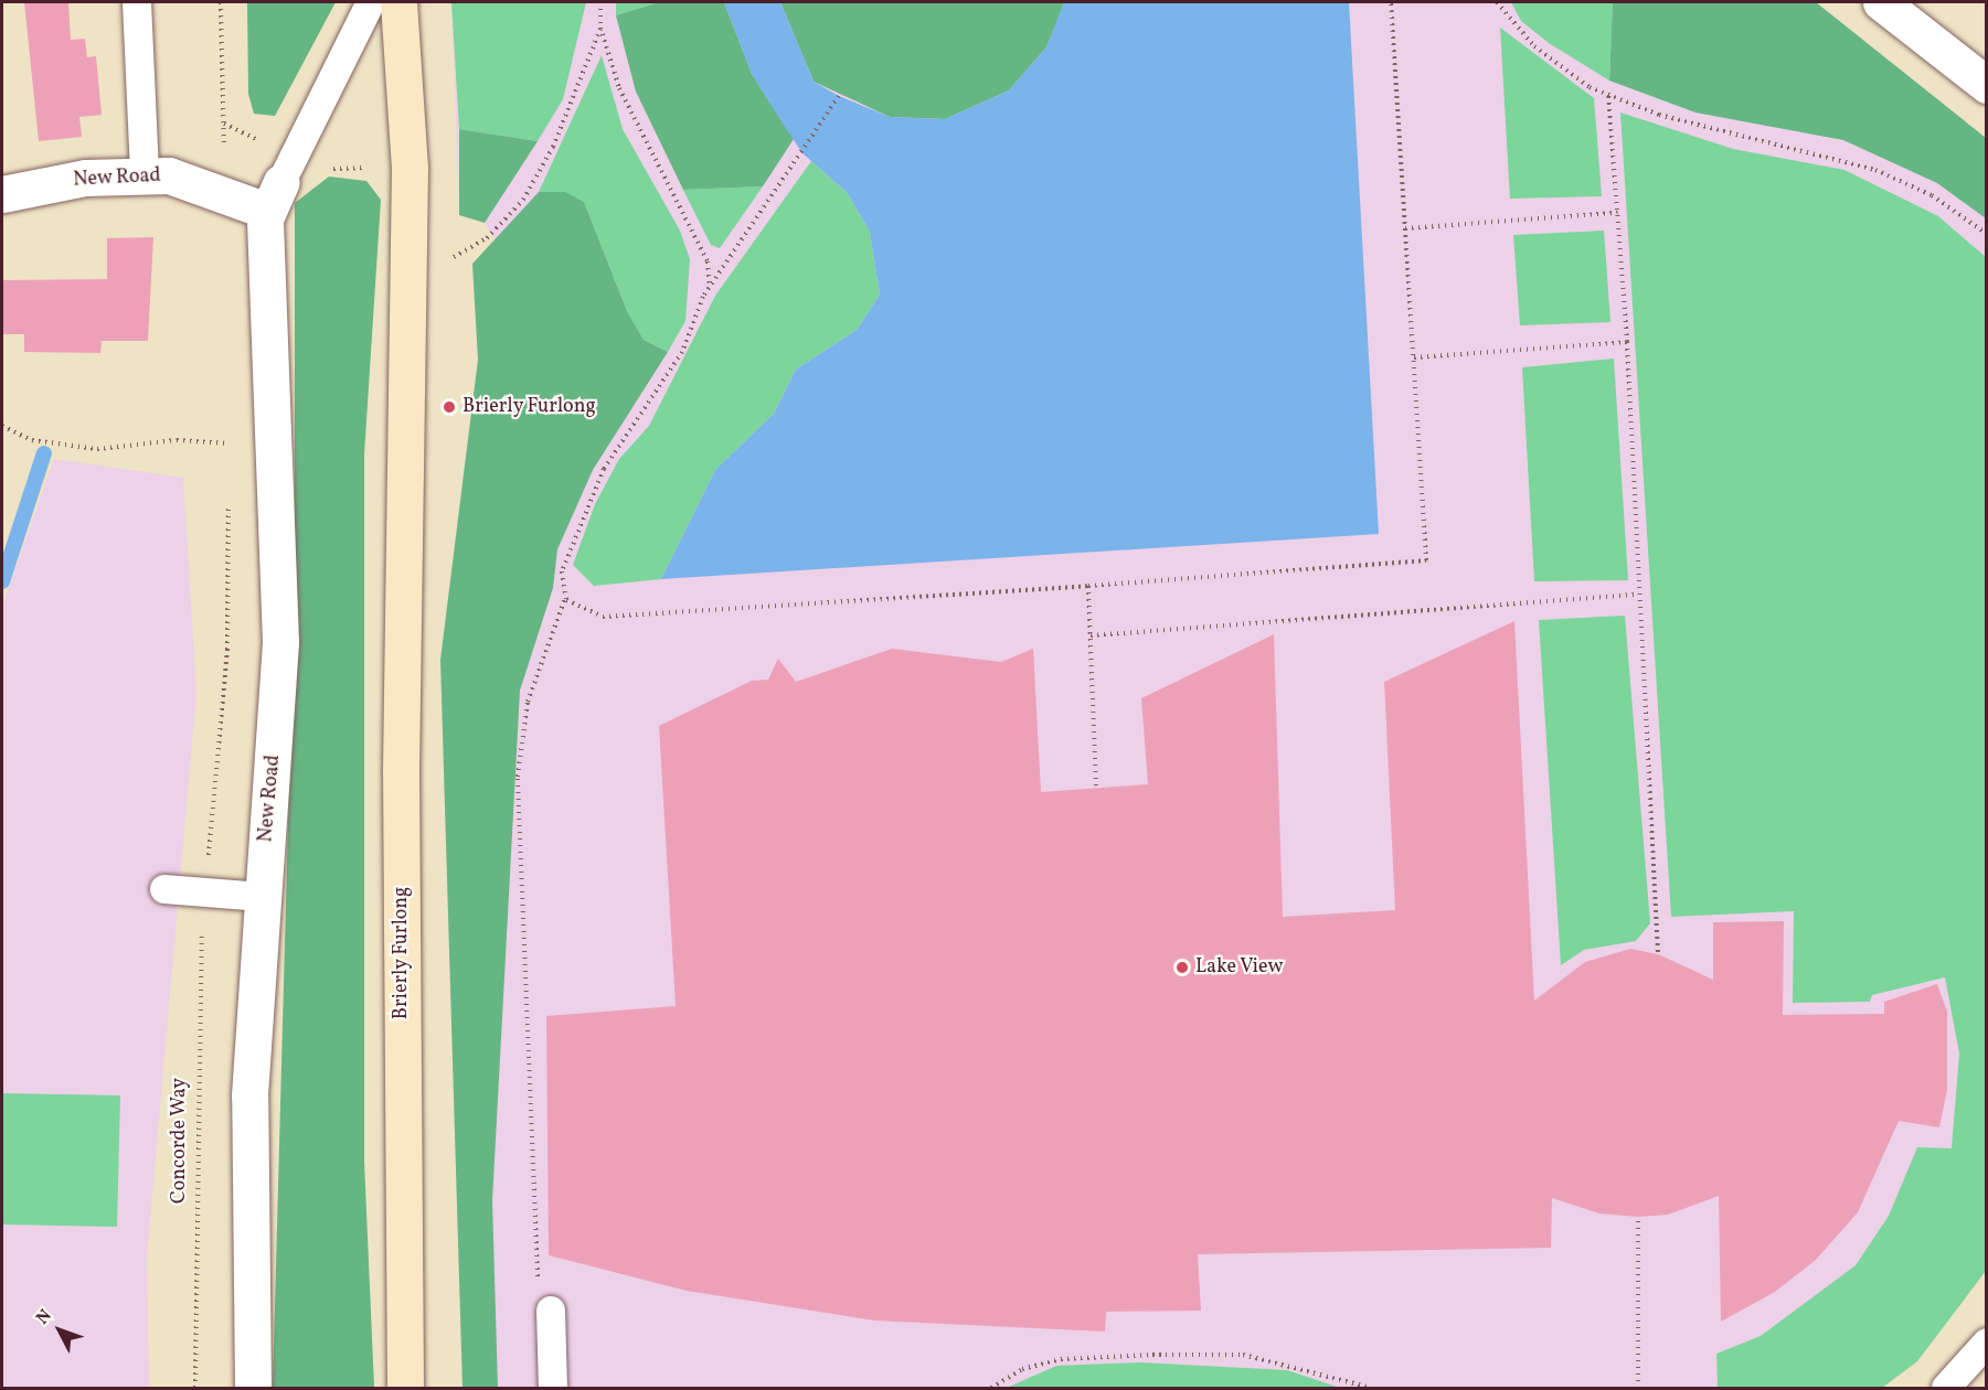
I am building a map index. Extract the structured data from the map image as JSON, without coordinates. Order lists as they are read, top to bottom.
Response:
{
  "streets": {
    "street": ["New Road", "Brierly Furlong"],
    "path": ["Concorde Way"]
  },
  "places": ["Brierly Furlong", "Lake View"],
  "north": "top left"
}
